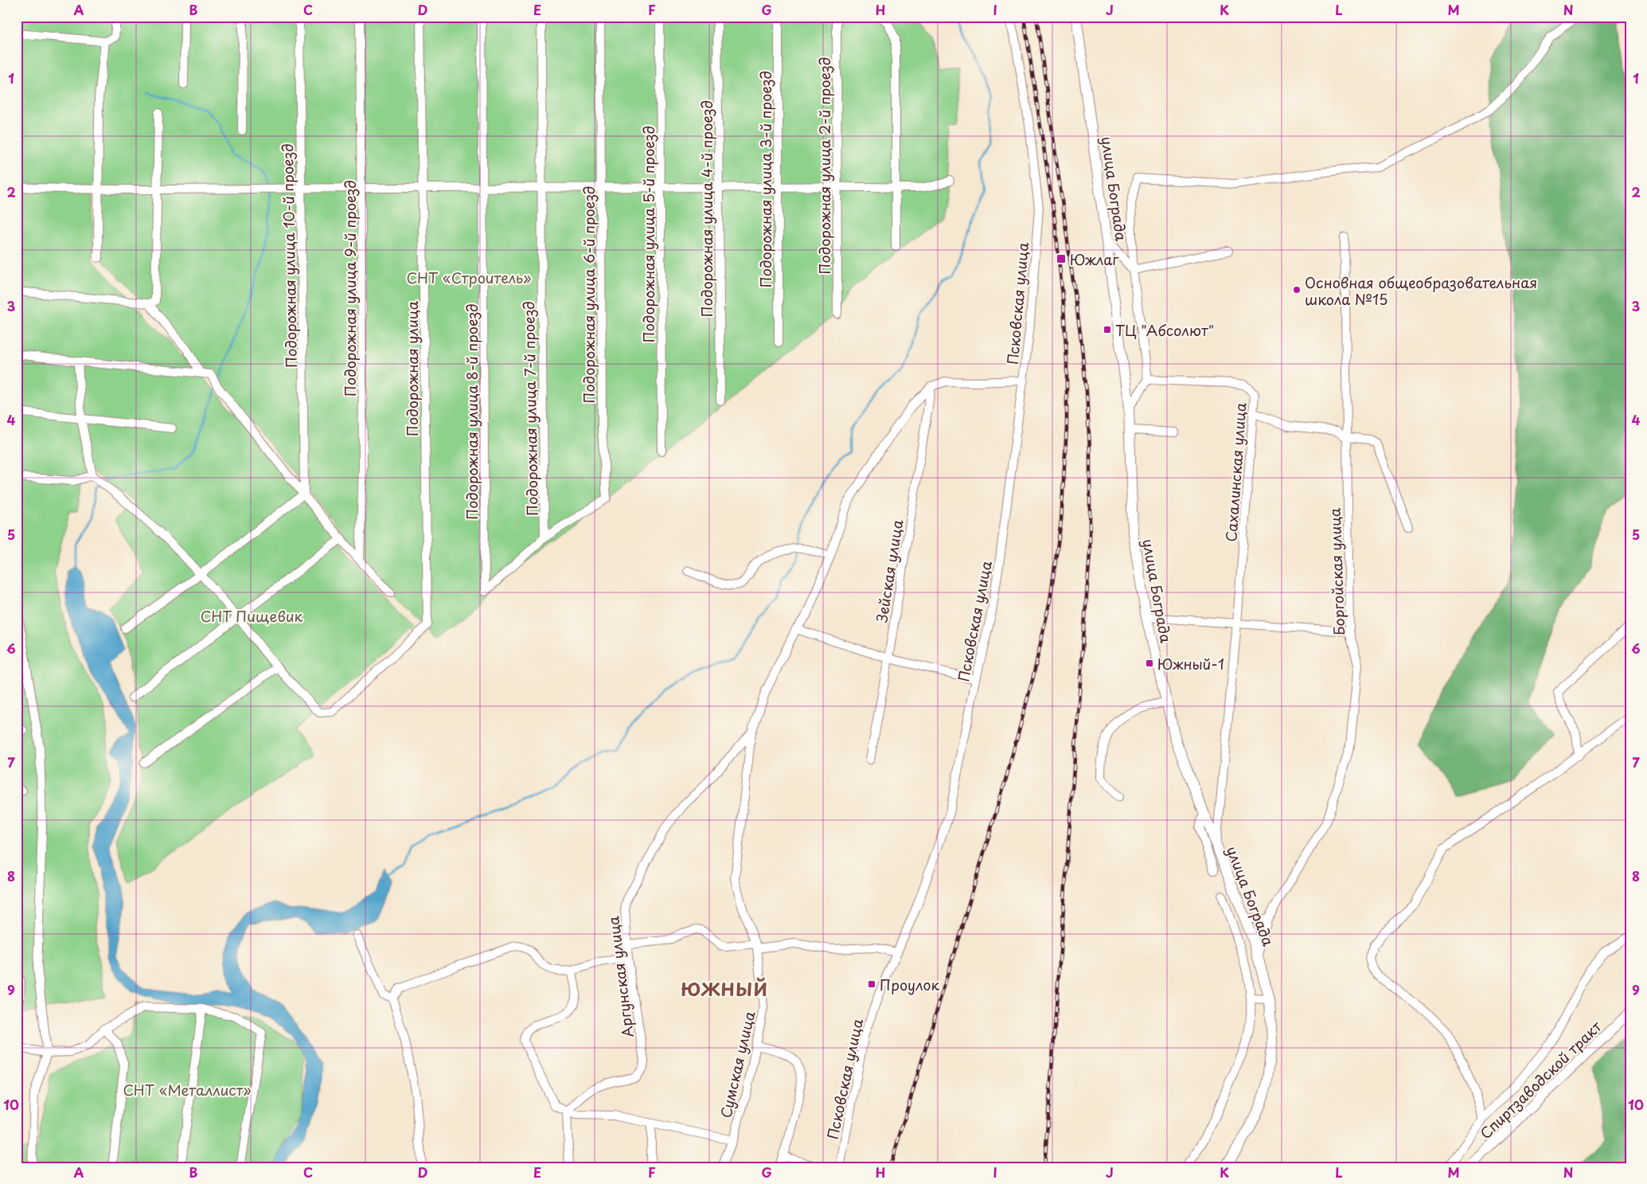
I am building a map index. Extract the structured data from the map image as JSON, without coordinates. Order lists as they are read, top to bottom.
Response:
{
  "streets": {
    "main road": ["улица Бограда", "Спиртзаводской тракт"],
    "street": [
      "Подорожная улица 2-й проезд",
      "Подорожная улица 3-й проезд",
      "Подорожная улица 4-й проезд",
      "Подорожная улица 5-й проезд",
      "Подорожная улица 10-й проезд",
      "Подорожная улица 9-й проезд",
      "Подорожная улица 6-й проезд",
      "Псковская улица",
      "Подорожная улица",
      "Подорожная улица 7-й проезд",
      "Подорожная улица 8-й проезд",
      "Сахалинская улица",
      "Зейская улица",
      "Боргойская улица",
      "Аргунская улица",
      "Сумская улица"
    ]
  },
  "crossings": [
    ["улица Бограда", "Сахалинская улица"],
    ["улица Бограда", "Боргойская улица"],
    ["Подорожная улица 6-й проезд", "Подорожная улица 7-й проезд"],
    ["Подорожная улица 6-й проезд", "Подорожная улица 8-й проезд"],
    ["Подорожная улица 7-й проезд", "Подорожная улица 8-й проезд"],
    ["Аргунская улица", "Сумская улица"]
  ],
  "districts": ["ЮЖНЫЙ"],
  "parks": ["СНТ «Строитель»", "СНТ Пищевик", "СНТ «Металлист»"],
  "places": {
    "transit": [
      "Южлаг",
      "ТЦ \"Абсолют\"",
      "Южный-1",
      "Проулок"
    ],
    "other": ["Основная общеобразовательная школа №15"]
  },
  "grid": {
    "columns": [
      "A",
      "B",
      "C",
      "D",
      "E",
      "F",
      "G",
      "H",
      "I",
      "J",
      "K",
      "L",
      "M",
      "N"
    ],
    "rows": [
      "1",
      "2",
      "3",
      "4",
      "5",
      "6",
      "7",
      "8",
      "9",
      "10"
    ]
  }
}
